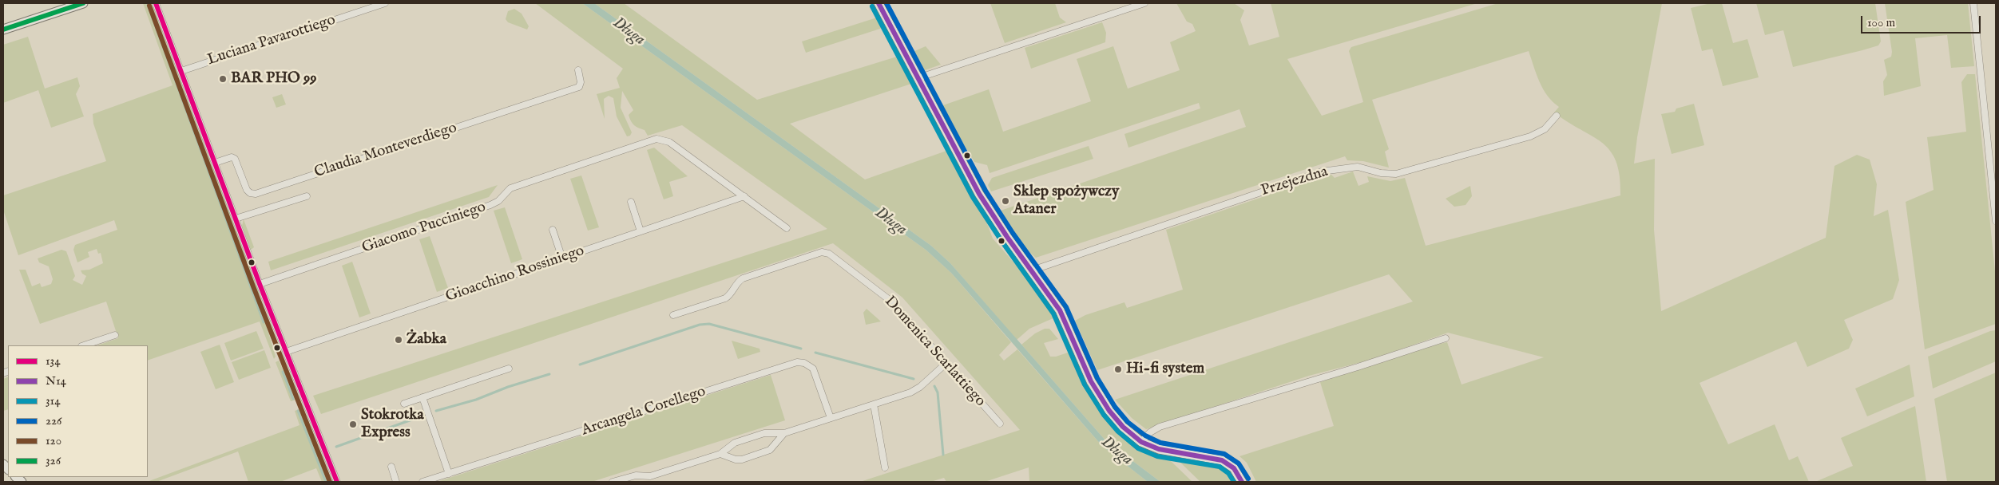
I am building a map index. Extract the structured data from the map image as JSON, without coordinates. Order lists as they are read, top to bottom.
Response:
{
  "streets": {
    "street": [
      "Luciana Pavarottiego",
      "Claudia Monteverdiego",
      "Przejezdna",
      "Giacomo Pucciniego",
      "Gioacchino Rossiniego",
      "Domenica Scarlattiego",
      "Arcangela Corellego"
    ]
  },
  "crossings": [
    ["Giacomo Pucciniego", "Gioacchino Rossiniego"]
  ],
  "water": ["Długa"],
  "places": [
    "BAR PHO 99",
    "Sklep spożywczy Ataner",
    "Żabka",
    "Hi-fi system",
    "Stokrotka Express"
  ],
  "lines": [
    "transit line 134",
    "transit line N14",
    "transit line 226",
    "transit line 326",
    "transit line 120",
    "transit line 314"
  ],
  "legend": [
    "134",
    "N14",
    "314",
    "226",
    "120",
    "326"
  ],
  "scale_bar": "100 m"
}
